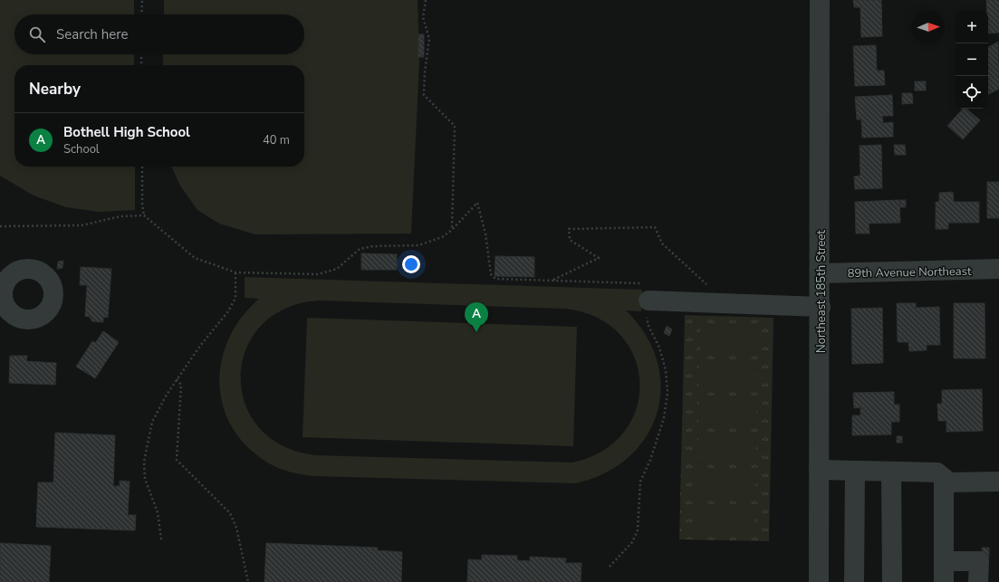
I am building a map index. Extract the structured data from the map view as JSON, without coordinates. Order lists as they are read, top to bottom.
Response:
{
  "streets": {
    "street": ["89th Avenue Northeast", "Northeast 185th Street"]
  },
  "crossings": [
    ["89th Avenue Northeast", "Northeast 185th Street"]
  ],
  "north": "right",
  "page": {
    "map_buttons": ["+", "−"],
    "search": "Search here",
    "heading": "Nearby",
    "list": [
      {
        "mark": "A",
        "name": "Bothell High School",
        "note": "School",
        "value": "40 m"
      }
    ],
    "pins": "A"
  }
}
